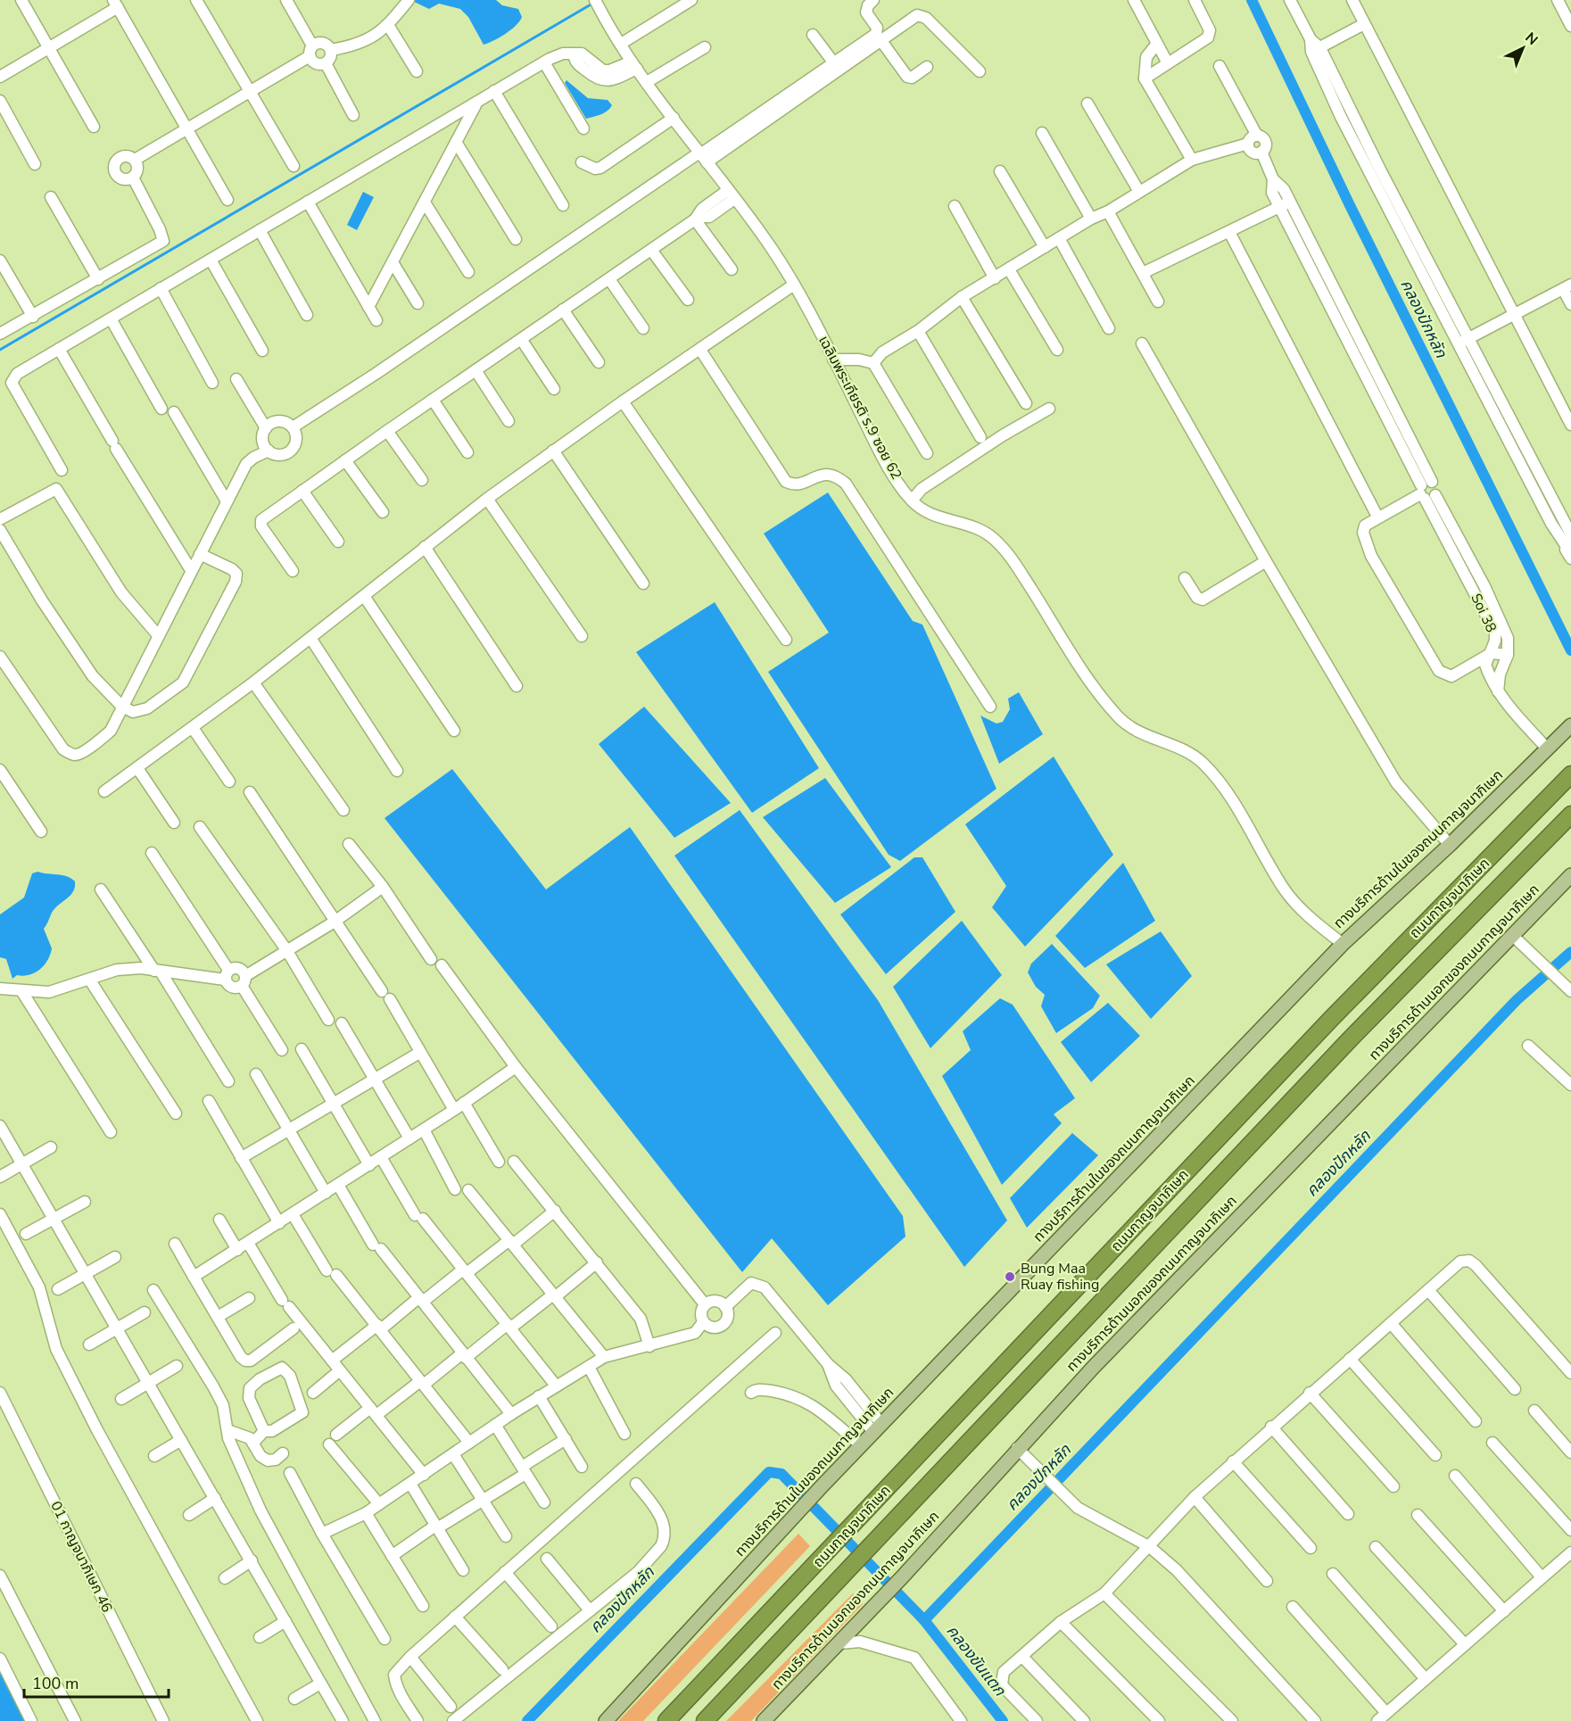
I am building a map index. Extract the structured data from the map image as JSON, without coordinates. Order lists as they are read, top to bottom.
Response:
{
  "streets": {
    "highway": ["ถนนกาญจนาภิเษก"],
    "main road": ["ทางบริการด้านในของถนนกาญจนาภิเษก", "ทางบริการด้านนอกของถนนกาญจนาภิเษก"],
    "street": ["เฉลิมพระเกียรติ ร.9 ซอย 62", "Soi 38", "01 กาญจนาภิเษก 46"]
  },
  "crossings": [
    ["เฉลิมพระเกียรติ ร.9 ซอย 62", "ทางบริการด้านในของถนนกาญจนาภิเษก"],
    ["Soi 38", "ทางบริการด้านในของถนนกาญจนาภิเษก"]
  ],
  "water": ["คลองปักหลัก", "คลองขันแตก"],
  "places": ["Bung Maa Ruay fishing"],
  "scale_bar": "100 m",
  "north": "top right"
}
